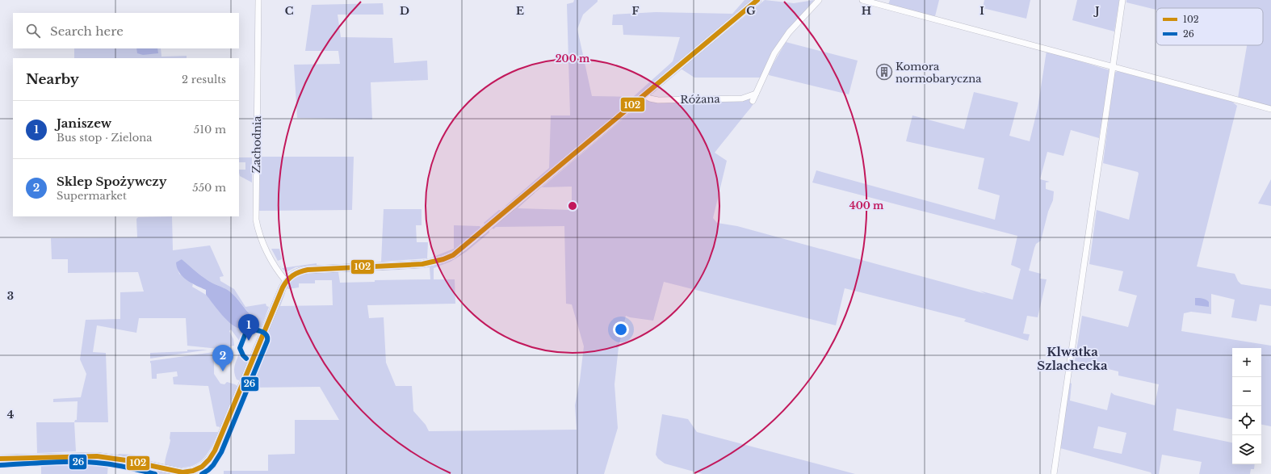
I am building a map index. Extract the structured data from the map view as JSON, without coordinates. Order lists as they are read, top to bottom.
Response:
{
  "streets": {
    "street": ["Różana", "Zachodnia"]
  },
  "districts": ["Klwatka Szlachecka"],
  "places": {
    "building": ["Komora normobaryczna"]
  },
  "lines": ["transit line 102", "transit line 26"],
  "legend": ["102", "26"],
  "page": {
    "search": "Search here",
    "heading": ["Nearby", "2 results"],
    "list": [
      {
        "mark": "1",
        "name": "Janiszew",
        "note": "Bus stop · Zielona",
        "value": "510 m"
      },
      {
        "mark": "2",
        "name": "Sklep Spożywczy",
        "note": "Supermarket",
        "value": "550 m"
      }
    ],
    "pins": ["1", "2"],
    "map_buttons": ["+", "−"]
  },
  "grid": {
    "columns": [
      "C",
      "D",
      "E",
      "F",
      "G",
      "H",
      "I",
      "J"
    ],
    "rows": ["3", "4"]
  },
  "rings": ["200 m", "400 m"]
}
